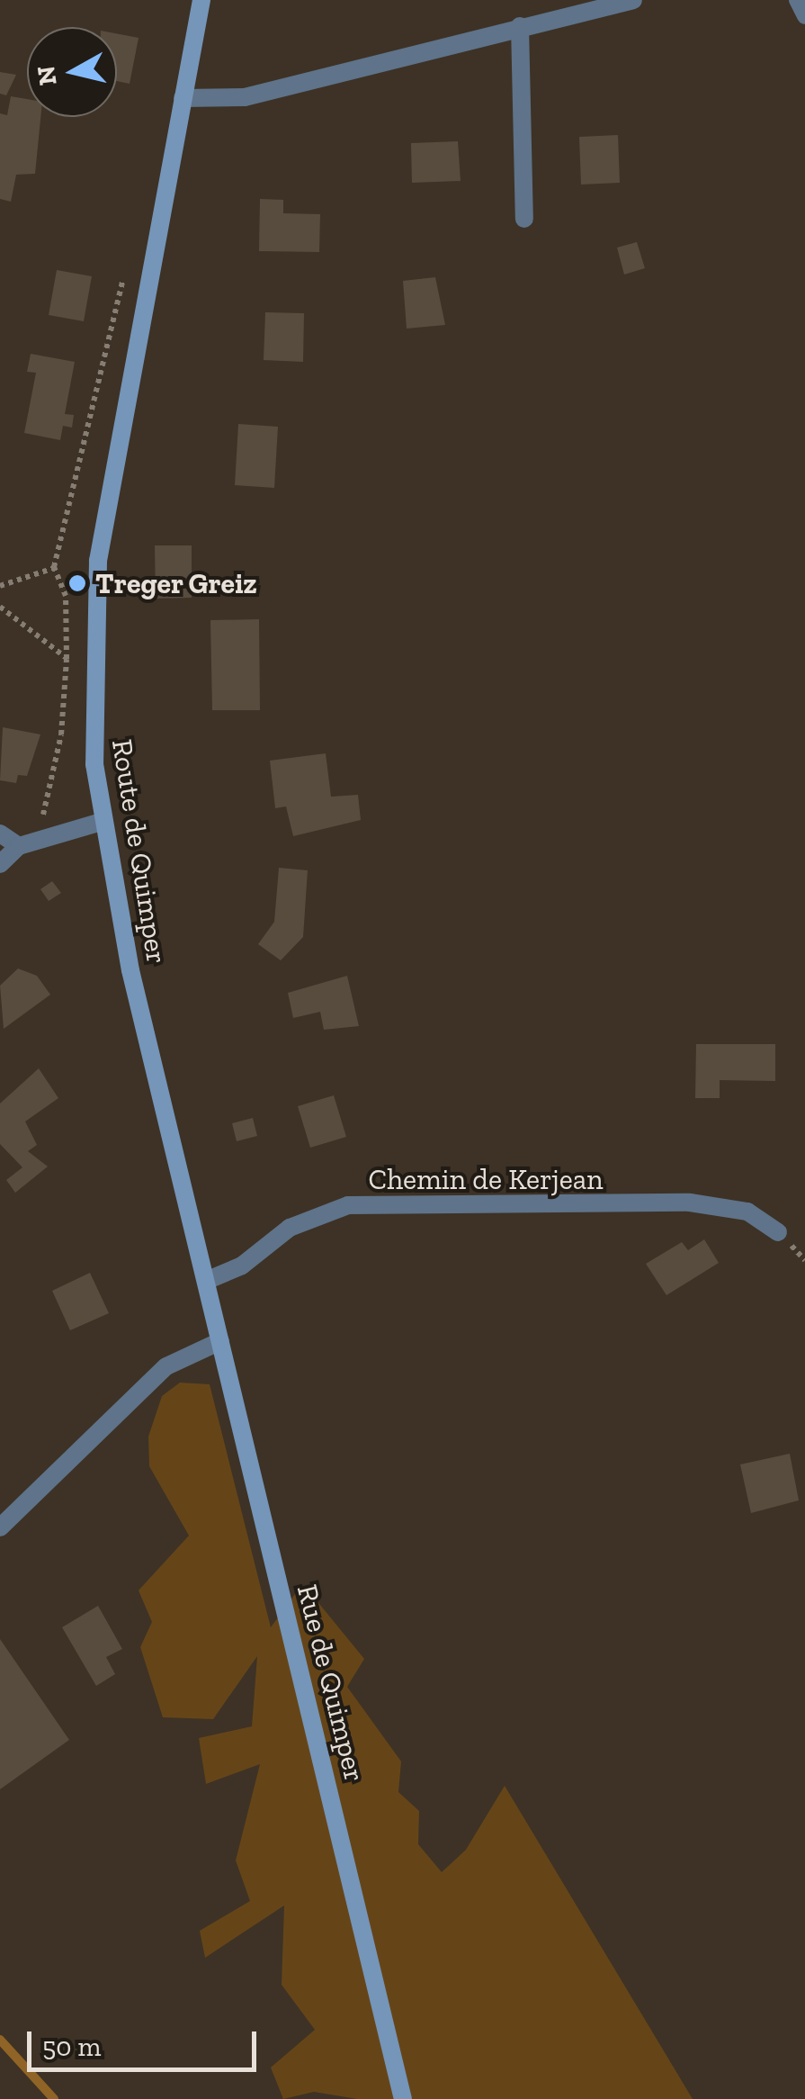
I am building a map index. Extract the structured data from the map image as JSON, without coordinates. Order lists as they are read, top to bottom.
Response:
{
  "streets": {
    "main road": ["Route de Quimper", "Rue de Quimper"],
    "street": ["Chemin de Kerjean"]
  },
  "crossings": [
    ["Route de Quimper", "Chemin de Kerjean"],
    ["Route de Quimper", "Rue de Quimper"],
    ["Chemin de Kerjean", "Rue de Quimper"]
  ],
  "places": ["Treger Greiz"],
  "scale_bar": "50 m",
  "north": "left"
}
